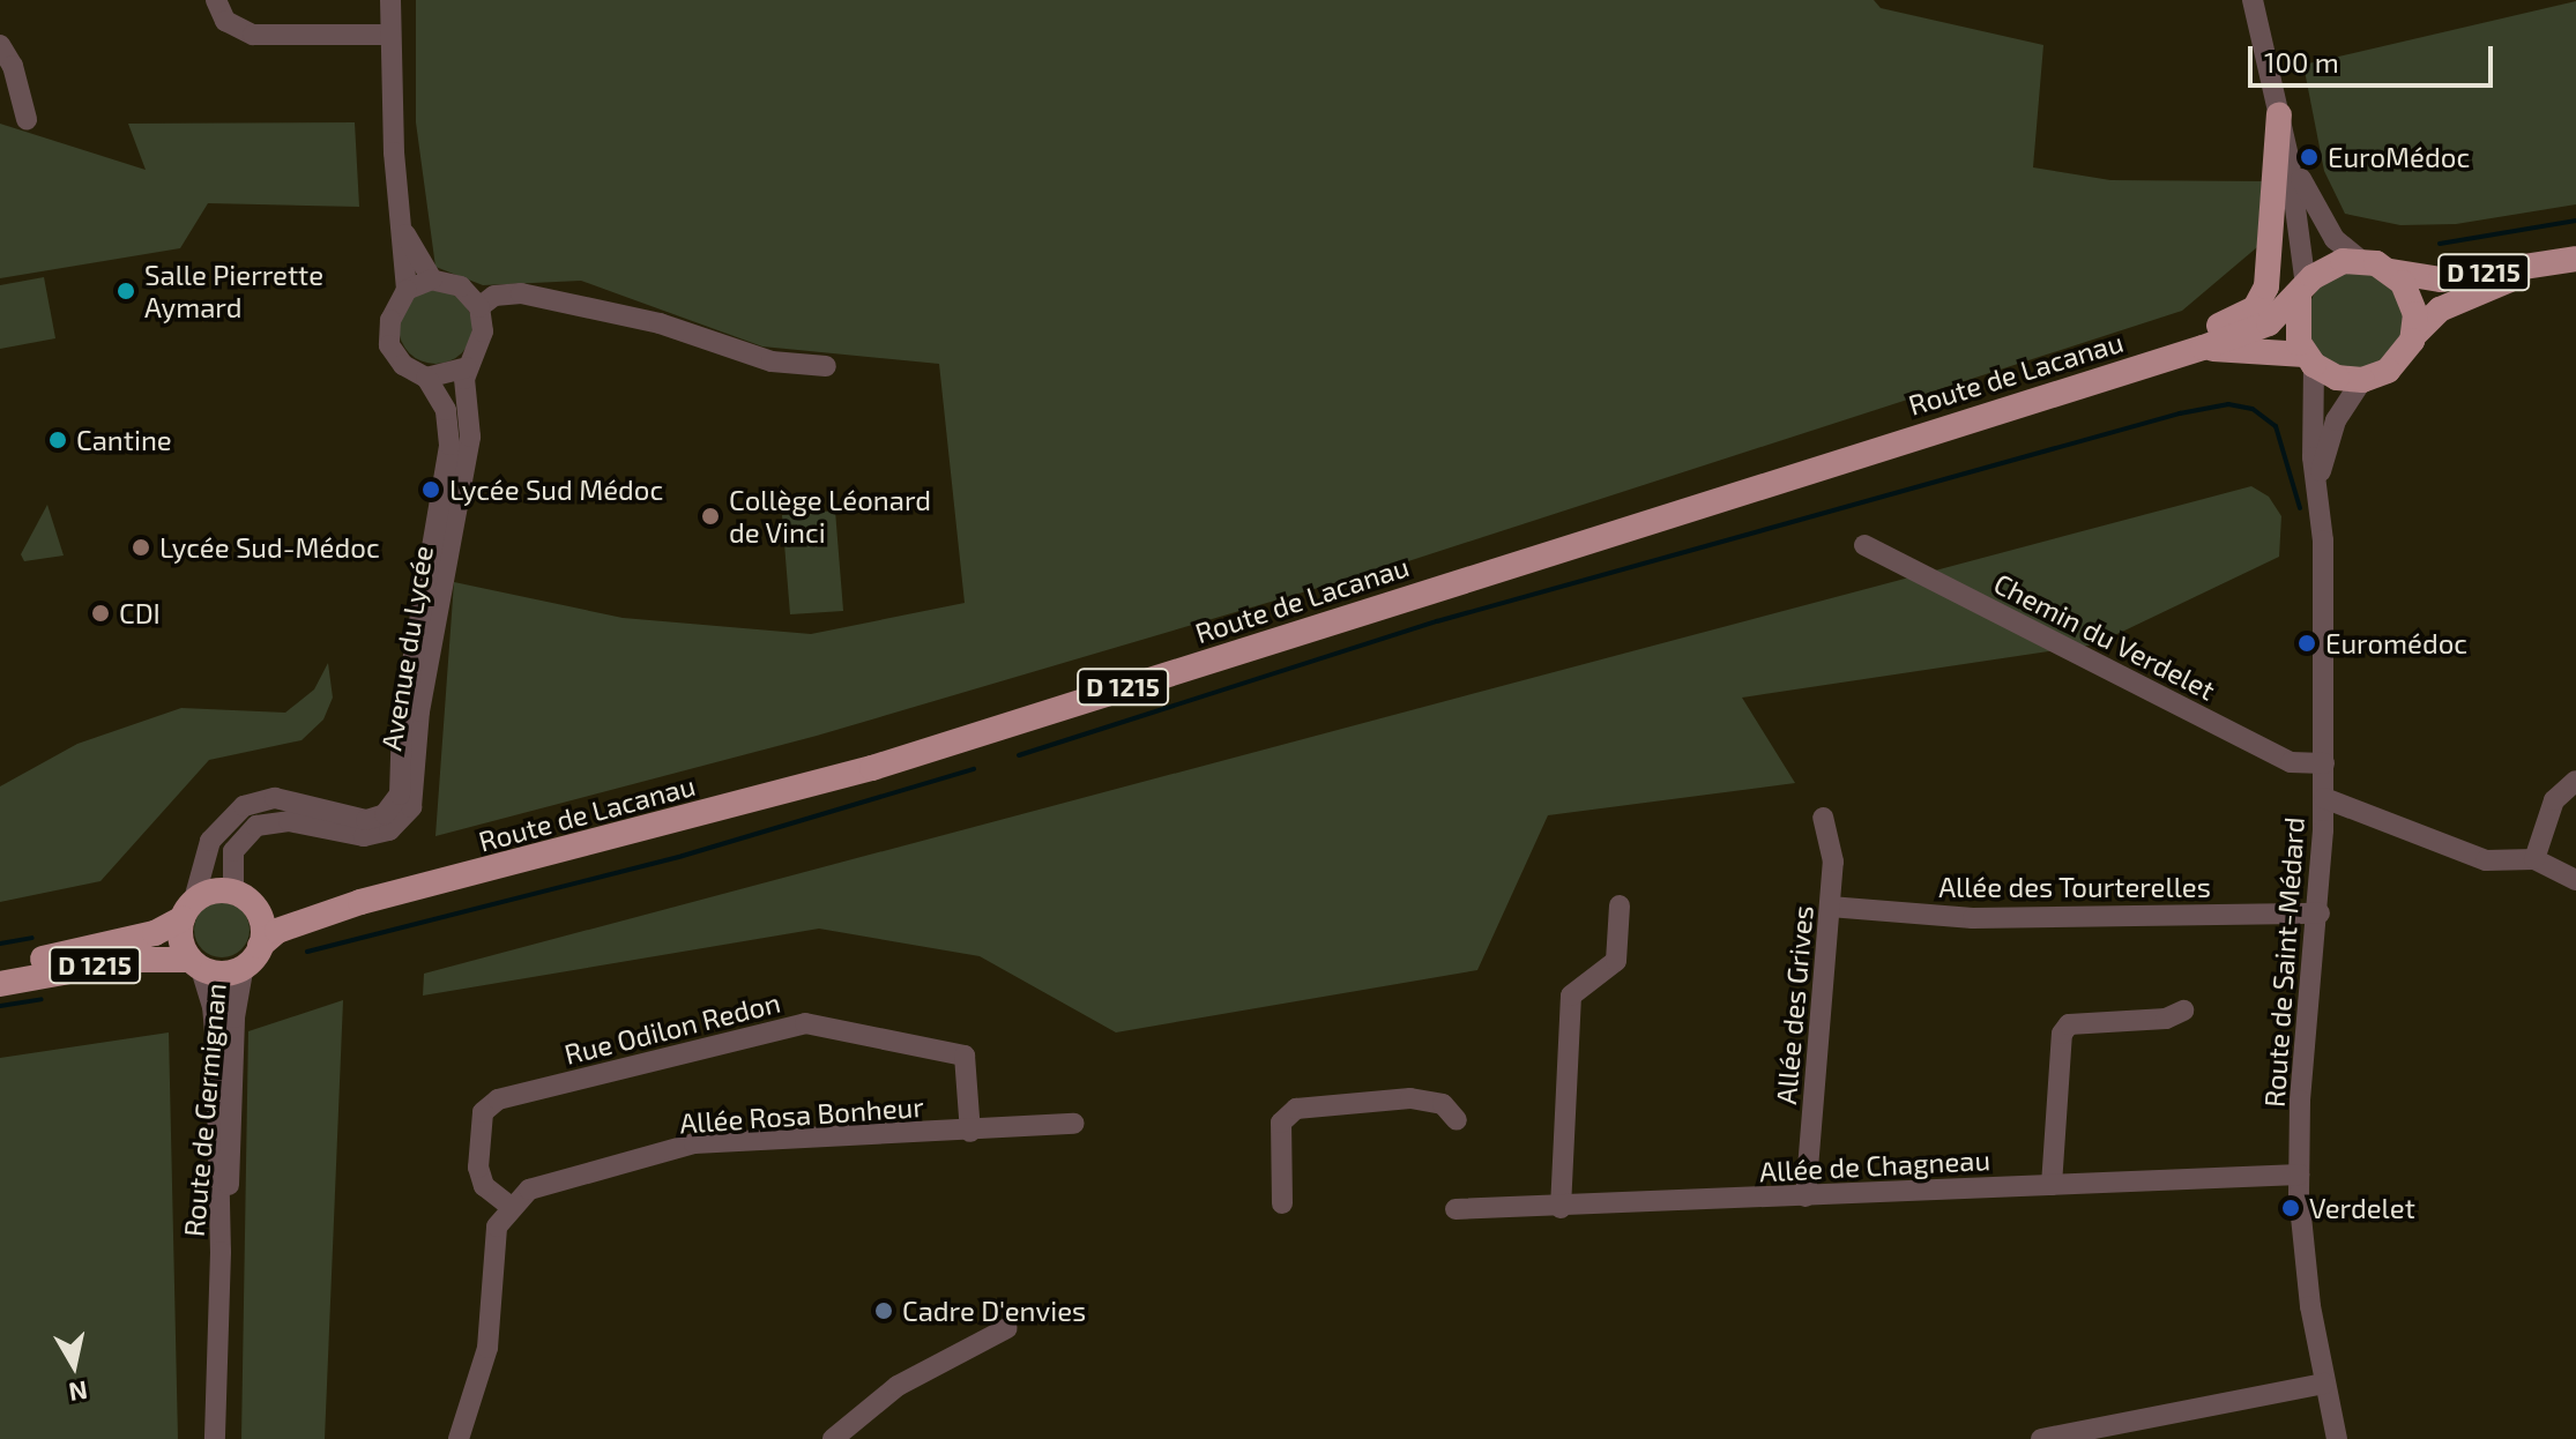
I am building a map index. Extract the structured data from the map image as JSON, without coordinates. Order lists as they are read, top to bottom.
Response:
{
  "streets": {
    "main road": ["D 1215", "Route de Lacanau"],
    "street": [
      "Chemin du Verdelet",
      "Avenue du Lycée",
      "Allée des Tourterelles",
      "Route de Saint-Médard",
      "Allée des Grives",
      "Rue Odilon Redon",
      "Route de Germignan",
      "Allée Rosa Bonheur",
      "Allée de Chagneau"
    ]
  },
  "crossings": [
    ["D 1215", "Route de Lacanau"],
    ["D 1215", "Avenue du Lycée"],
    ["D 1215", "Route de Saint-Médard"],
    ["D 1215", "Route de Germignan"],
    ["Route de Lacanau", "Avenue du Lycée"],
    ["Route de Lacanau", "Route de Saint-Médard"],
    ["Route de Lacanau", "Route de Germignan"],
    ["Chemin du Verdelet", "Route de Saint-Médard"],
    ["Avenue du Lycée", "Route de Germignan"],
    ["Allée des Tourterelles", "Route de Saint-Médard"],
    ["Allée des Tourterelles", "Allée des Grives"],
    ["Route de Saint-Médard", "Allée de Chagneau"],
    ["Allée des Grives", "Allée de Chagneau"],
    ["Rue Odilon Redon", "Allée Rosa Bonheur"]
  ],
  "places": [
    "EuroMédoc",
    "Salle Pierrette Aymard",
    "Cantine",
    "Lycée Sud Médoc",
    "Collège Léonard de Vinci",
    "Lycée Sud-Médoc",
    "CDI",
    "Euromédoc",
    "Verdelet",
    "Cadre D'envies"
  ],
  "scale_bar": "100 m",
  "north": "bottom"
}
